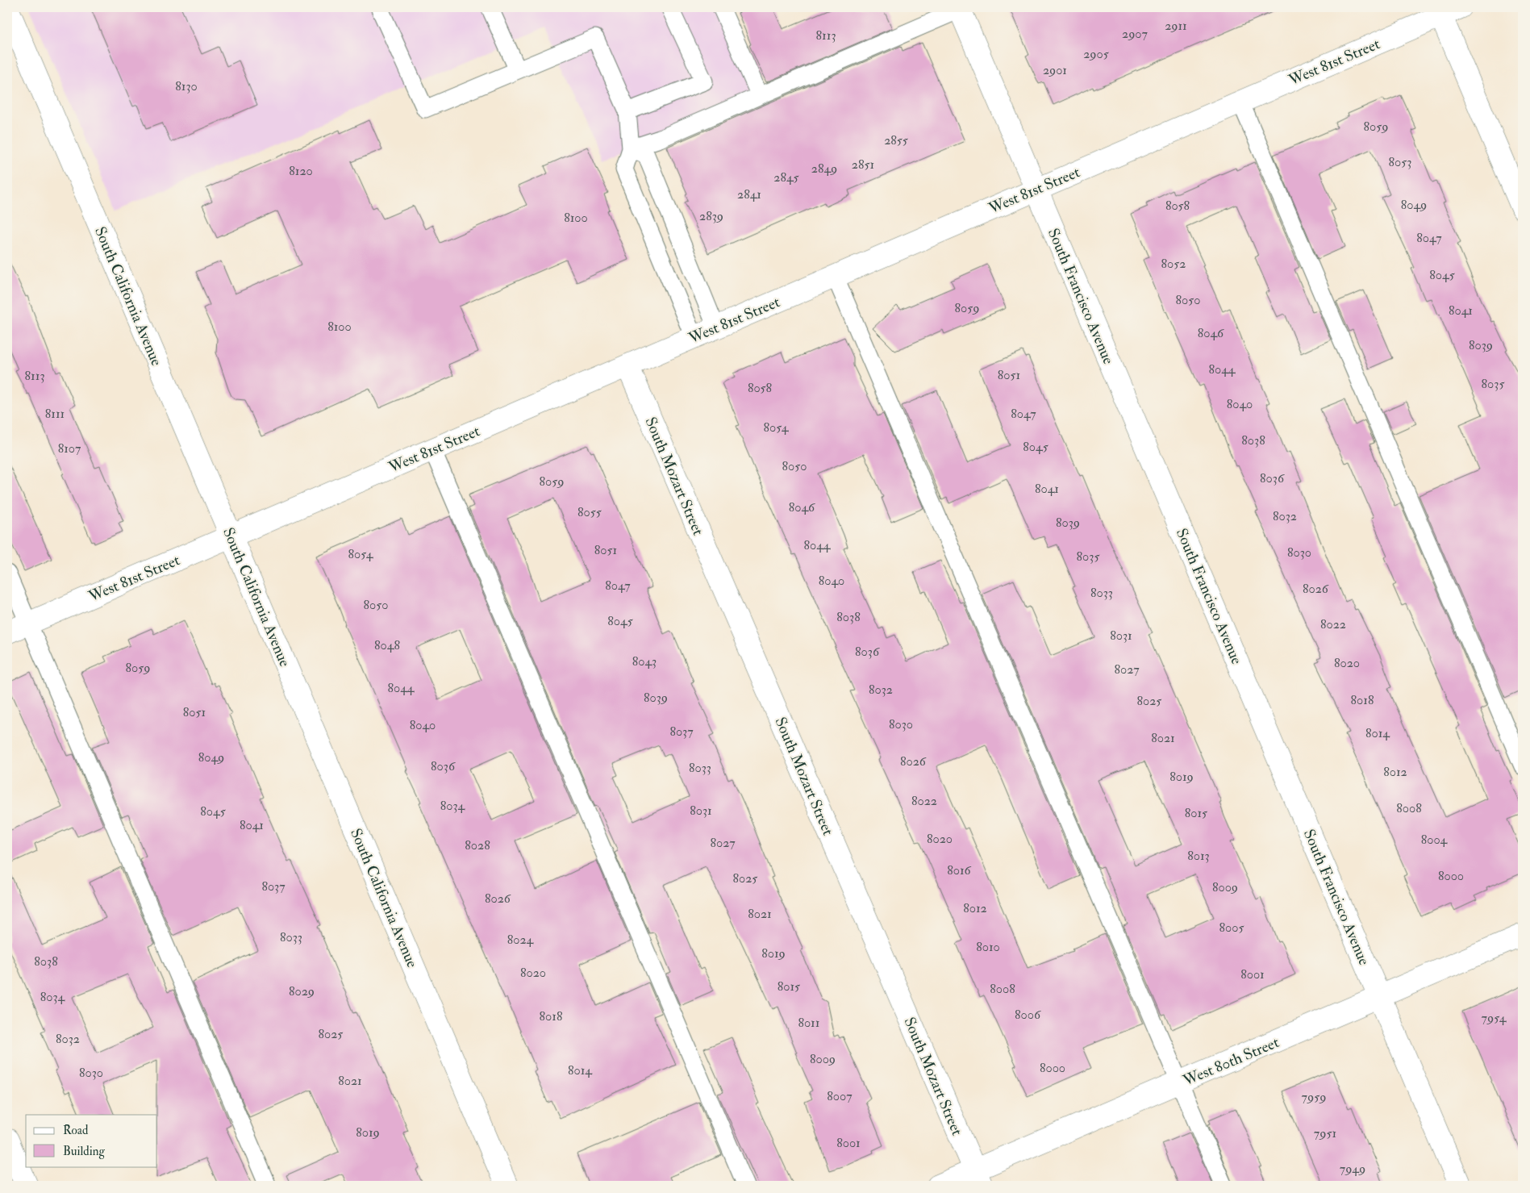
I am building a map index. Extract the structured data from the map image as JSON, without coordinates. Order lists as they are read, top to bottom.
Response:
{
  "streets": {
    "street": [
      "West 81st Street",
      "South California Avenue",
      "South Francisco Avenue",
      "South Mozart Street",
      "West 80th Street"
    ]
  },
  "crossings": [
    ["West 81st Street", "South California Avenue"],
    ["West 81st Street", "South Francisco Avenue"],
    ["West 81st Street", "South Mozart Street"],
    ["South Francisco Avenue", "West 80th Street"],
    ["South Mozart Street", "West 80th Street"]
  ],
  "house_numbers": [
    "2911",
    "2907",
    "8113",
    "2905",
    "2901",
    "8130",
    "8059",
    "2855",
    "8053",
    "2851",
    "2849",
    "8120",
    "2845",
    "2841",
    "8049",
    "8058",
    "2839",
    "8100",
    "8047",
    "8052",
    "8045",
    "8050",
    "8059",
    "8041",
    "8100",
    "8046",
    "8039",
    "8044",
    "8051",
    "8113",
    "8035",
    "8058",
    "8040",
    "8111",
    "8047",
    "8054",
    "8038",
    "8045",
    "8107",
    "8050",
    "8036",
    "8059",
    "8041",
    "8046",
    "8055",
    "8032",
    "8039",
    "8044",
    "8051",
    "8030",
    "8054",
    "8035",
    "8040",
    "8047",
    "8026",
    "8033",
    "8050",
    "8038",
    "8045",
    "8022",
    "8031",
    "8048",
    "8036",
    "8043",
    "8020",
    "8059",
    "8027",
    "8044",
    "8032",
    "8039",
    "8018",
    "8025",
    "8051",
    "8030",
    "8040",
    "8037",
    "8014",
    "8021",
    "8049",
    "8026",
    "8036",
    "8033",
    "8012",
    "8019",
    "8022",
    "8034",
    "8008",
    "8031",
    "8045",
    "8015",
    "8041",
    "8020",
    "8004",
    "8027",
    "8028",
    "8013",
    "8016",
    "8000",
    "8025",
    "8037",
    "8009",
    "8026",
    "8012",
    "8021",
    "8005",
    "8033",
    "8024",
    "8010",
    "8019",
    "8038",
    "8020",
    "8001",
    "8015",
    "8008",
    "8029",
    "8034",
    "8006",
    "8018",
    "7954",
    "8011",
    "8025",
    "8032",
    "8009",
    "8000",
    "8014",
    "8030",
    "8021",
    "8007",
    "7959",
    "8019",
    "7951",
    "8001",
    "7949"
  ],
  "legend": ["Road", "Building"]
}
